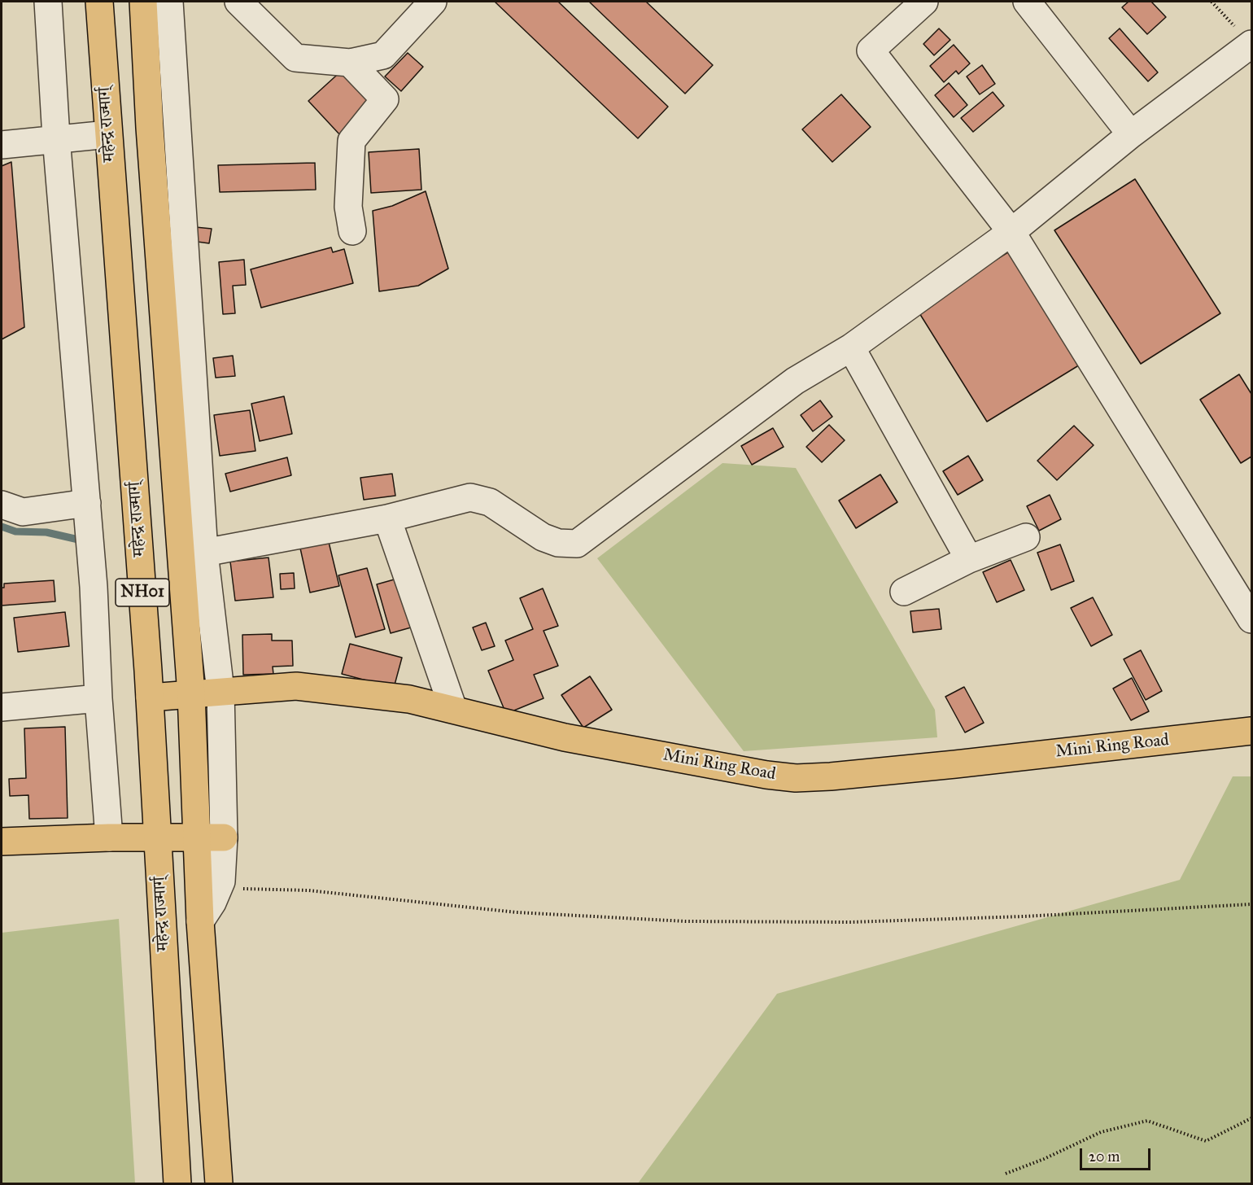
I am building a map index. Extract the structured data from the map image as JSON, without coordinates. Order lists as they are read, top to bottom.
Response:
{
  "streets": {
    "main road": ["महेन्द्र राज्मार्ग्", "NH01", "Mini Ring Road"]
  },
  "crossings": [
    ["महेन्द्र राज्मार्ग्", "Mini Ring Road"],
    ["NH01", "Mini Ring Road"]
  ],
  "scale_bar": "20 m"
}
